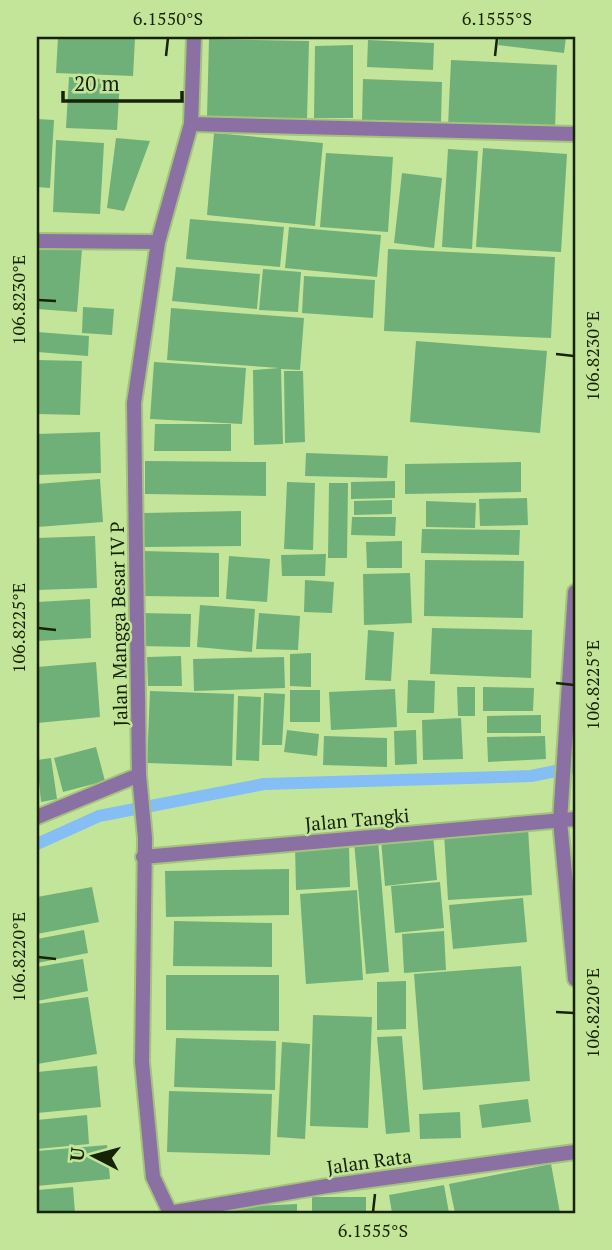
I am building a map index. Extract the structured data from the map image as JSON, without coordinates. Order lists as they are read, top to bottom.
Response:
{
  "streets": {
    "street": ["Jalan Mangga Besar IV P", "Jalan Tangki", "Jalan Rata"]
  },
  "crossings": [
    ["Jalan Mangga Besar IV P", "Jalan Tangki"],
    ["Jalan Mangga Besar IV P", "Jalan Rata"]
  ],
  "scale_bar": "20 m",
  "north": "left",
  "coordinates": [
    "6.1550°S",
    "6.1555°S",
    "106.8230°E",
    "106.8225°E",
    "106.8220°E"
  ]
}
